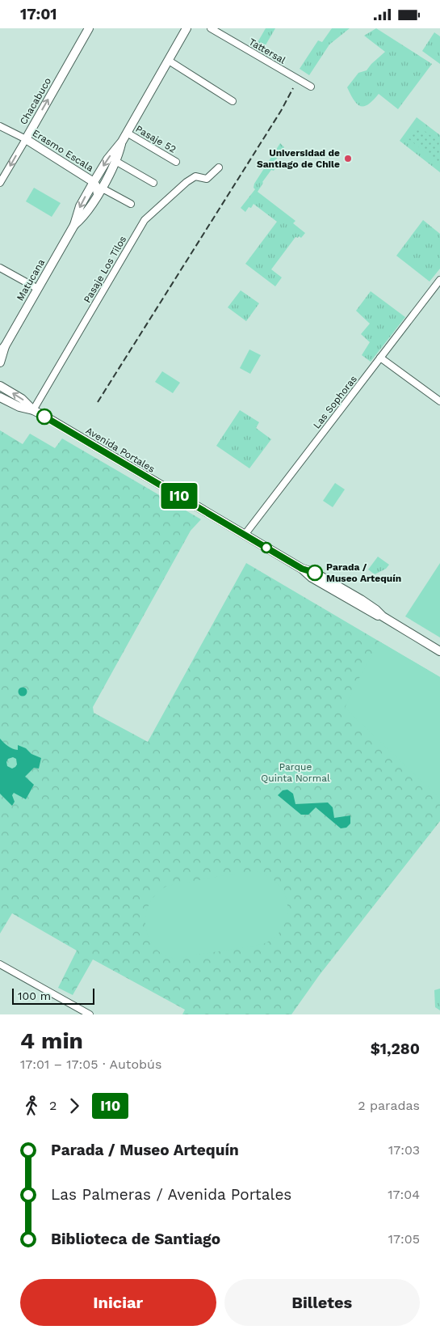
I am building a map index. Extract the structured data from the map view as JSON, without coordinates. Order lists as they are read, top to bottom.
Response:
{
  "streets": {
    "main road": [
      "Chacabuco",
      "Erasmo Escala",
      "Matucana",
      "Avenida Portales"
    ],
    "street": [
      "Tattersal",
      "Pasaje 52",
      "Pasaje Los Tilos",
      "Las Sophoras"
    ]
  },
  "crossings": [
    ["Chacabuco", "Erasmo Escala"],
    ["Pasaje 52", "Matucana"],
    ["Erasmo Escala", "Matucana"],
    ["Pasaje Los Tilos", "Avenida Portales"],
    ["Las Sophoras", "Avenida Portales"]
  ],
  "parks": ["Parque Quinta Normal"],
  "places": ["Universidad de Santiago de Chile", "Parada / Museo Artequín"],
  "lines": ["bus line I10"],
  "scale_bar": "100 m",
  "page": {
    "status": "17:01",
    "on_map": "I10",
    "scale": "100 m",
    "heading": ["4 min", "17:01 – 17:05 · Autobús", "$1,280"],
    "legs": ["2", "I10", "2 paradas"],
    "list": [
      {
        "name": "Parada / Museo Artequín",
        "value": "17:03"
      },
      {
        "name": "Las Palmeras / Avenida Portales",
        "value": "17:04"
      },
      {
        "name": "Biblioteca de Santiago",
        "value": "17:05"
      }
    ],
    "buttons": ["Iniciar", "Billetes"]
  }
}
